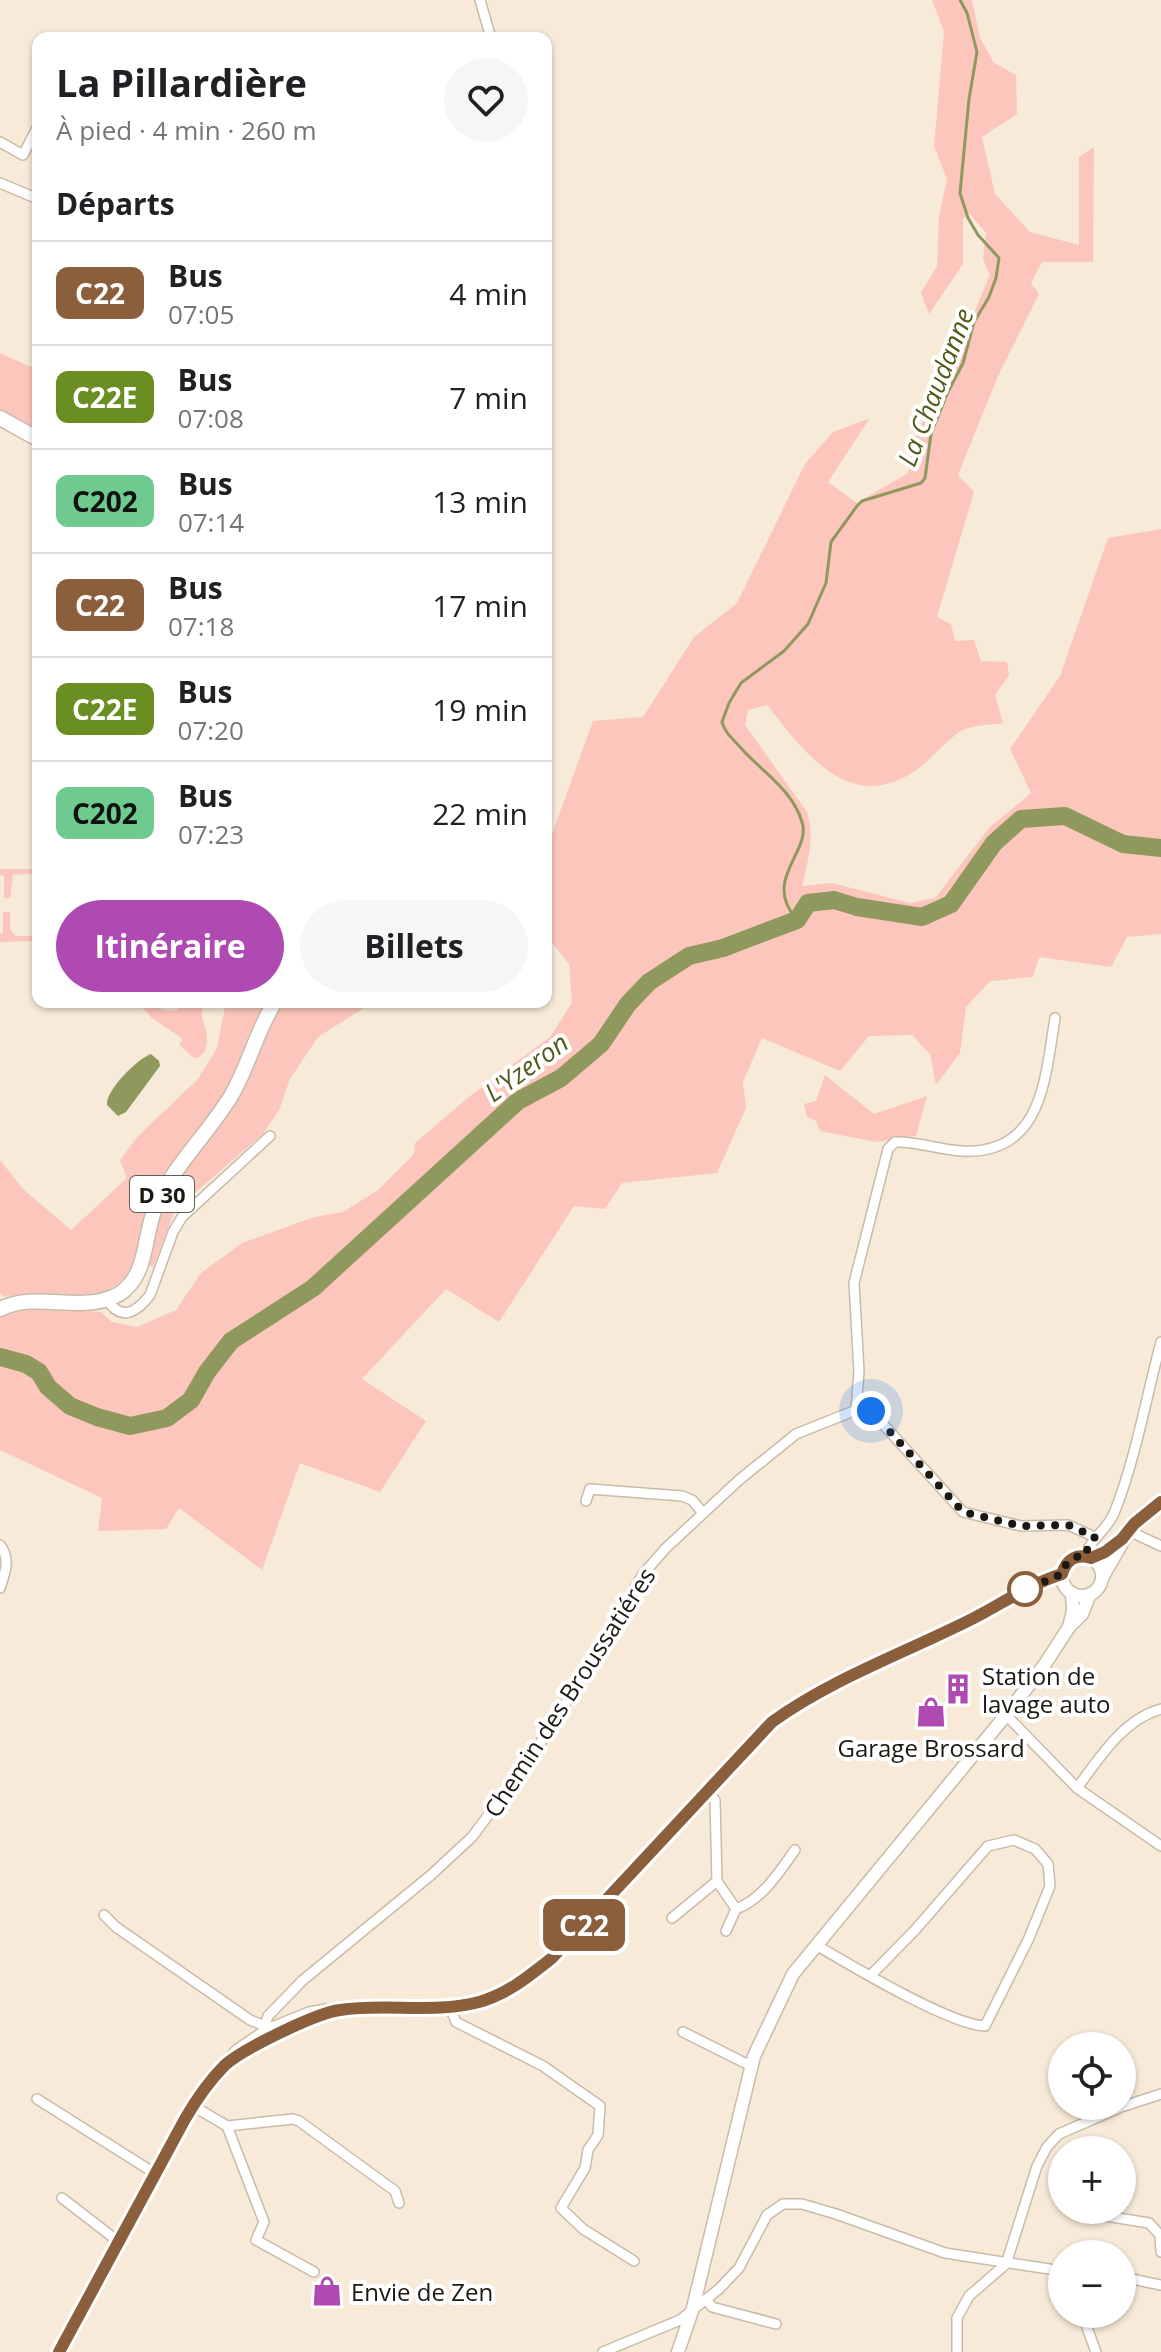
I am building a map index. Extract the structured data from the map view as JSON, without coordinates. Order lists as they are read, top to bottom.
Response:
{
  "streets": {
    "main road": ["D 30"],
    "street": ["Chemin des Broussatiéres"]
  },
  "water": ["La Chaudanne", "L'Yzeron"],
  "places": {
    "building": ["Station de lavage auto"],
    "shop": ["Garage Brossard", "Envie de Zen"]
  },
  "lines": ["bus line C22"],
  "page": {
    "on_map": "C22",
    "heading": [
      ["La Pillardière", "À pied · 4 min · 260 m"],
      "Départs"
    ],
    "list": [
      {
        "mark": "C22",
        "name": "Bus",
        "note": "07:05",
        "value": "4 min"
      },
      {
        "mark": "C22E",
        "name": "Bus",
        "note": "07:08",
        "value": "7 min"
      },
      {
        "mark": "C202",
        "name": "Bus",
        "note": "07:14",
        "value": "13 min"
      },
      {
        "mark": "C22",
        "name": "Bus",
        "note": "07:18",
        "value": "17 min"
      },
      {
        "mark": "C22E",
        "name": "Bus",
        "note": "07:20",
        "value": "19 min"
      },
      {
        "mark": "C202",
        "name": "Bus",
        "note": "07:23",
        "value": "22 min"
      }
    ],
    "buttons": ["Itinéraire", "Billets"],
    "map_buttons": ["+", "−"]
  }
}
